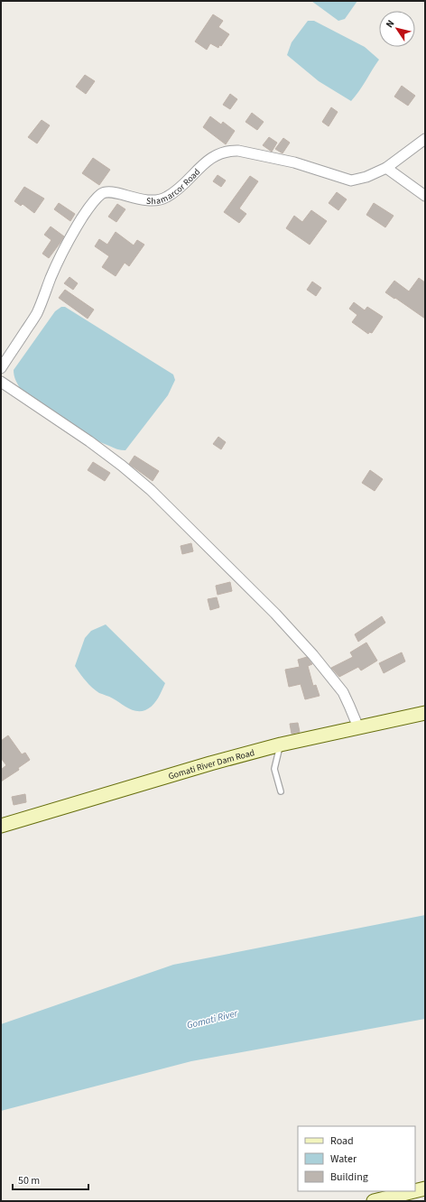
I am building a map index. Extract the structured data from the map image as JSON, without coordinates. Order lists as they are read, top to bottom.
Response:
{
  "streets": {
    "main road": ["Gomati River Dam Road"],
    "street": ["Shamarcor Road"]
  },
  "water": ["Gomati River"],
  "legend": ["Road", "Water", "Building"],
  "scale_bar": "50 m",
  "north": "top left"
}
